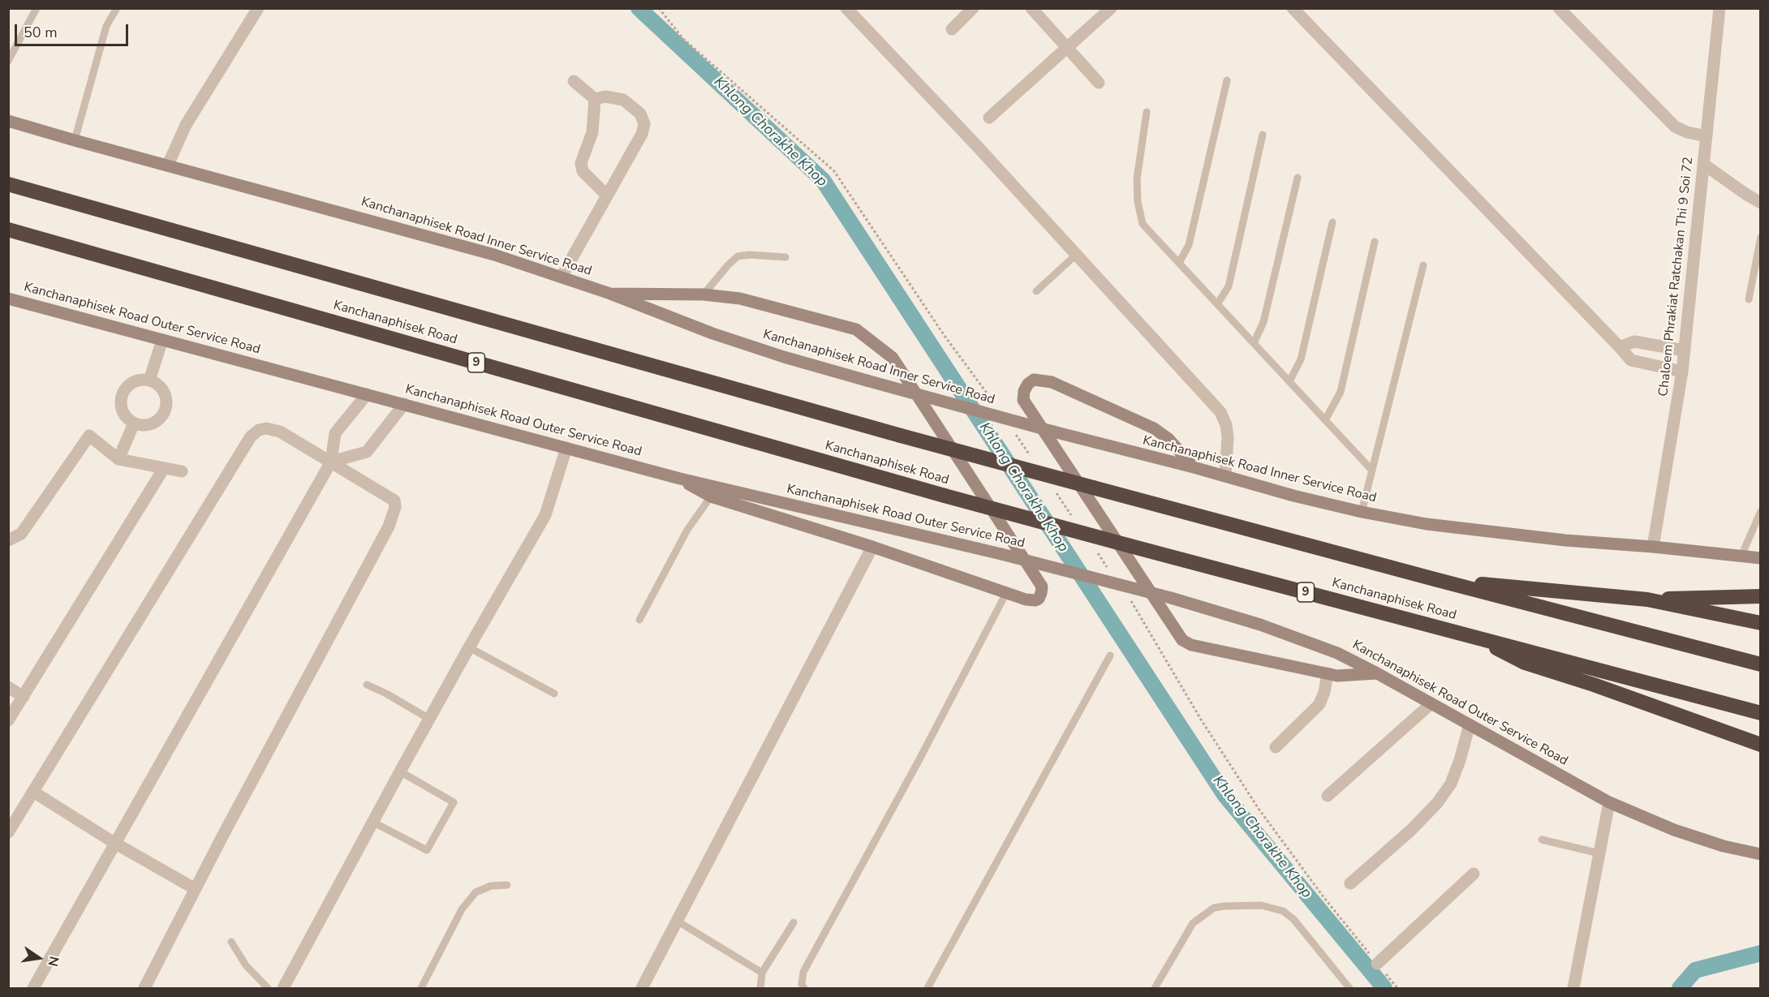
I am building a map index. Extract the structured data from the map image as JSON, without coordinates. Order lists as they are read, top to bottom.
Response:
{
  "streets": {
    "highway": ["Kanchanaphisek Road", "9"],
    "main road": ["Kanchanaphisek Road Inner Service Road", "Kanchanaphisek Road Outer Service Road"],
    "street": ["Chaloem Phrakiat Ratchakan Thi 9 Soi 72"]
  },
  "crossings": [
    ["Kanchanaphisek Road Inner Service Road", "Chaloem Phrakiat Ratchakan Thi 9 Soi 72"]
  ],
  "water": ["Khlong Chorakhe Khop"],
  "scale_bar": "50 m",
  "north": "right"
}
